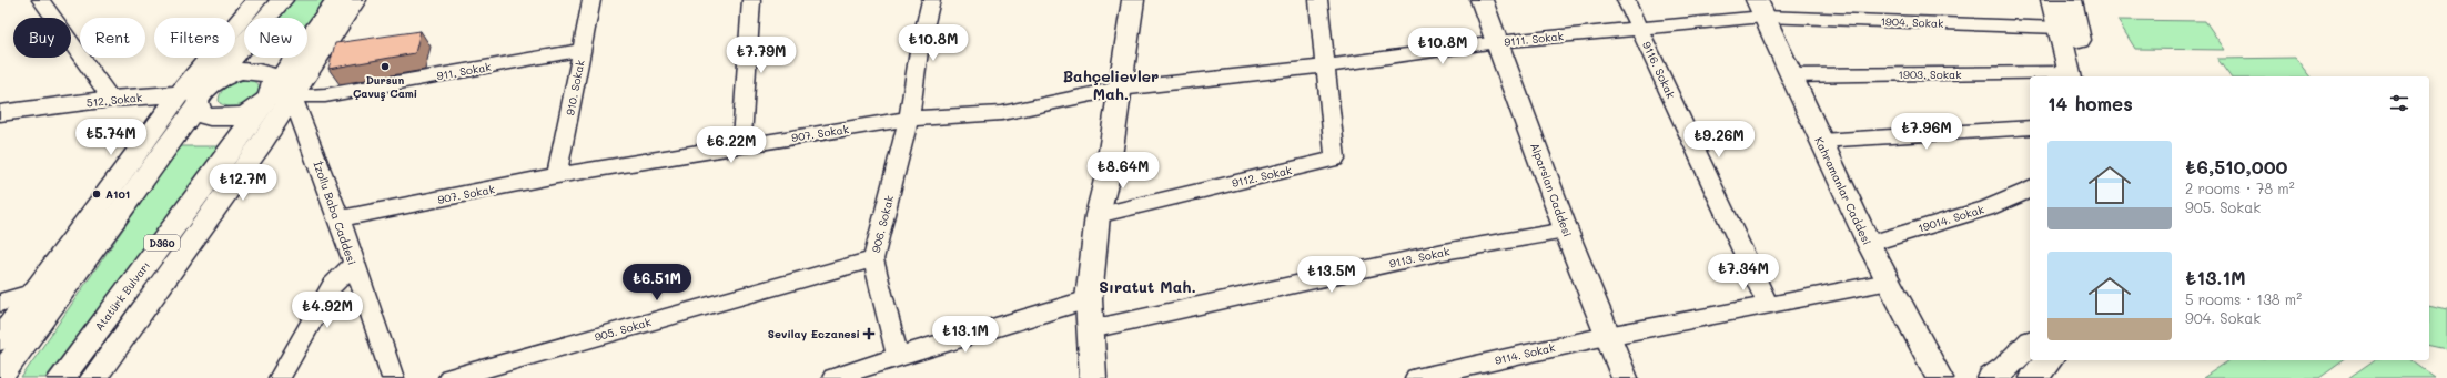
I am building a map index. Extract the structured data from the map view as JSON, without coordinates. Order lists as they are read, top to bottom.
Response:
{
  "streets": {
    "main road": [
      "512. Sokak",
      "Alparslan Caddesi",
      "Kahramanlar Caddesi",
      "D360",
      "Atatürk Bulvarı"
    ],
    "street": [
      "1904. Sokak",
      "9111. Sokak",
      "9116. Sokak",
      "911. Sokak",
      "1903. Sokak",
      "910. Sokak",
      "907. Sokak",
      "9112. Sokak",
      "İzollu Baba Caddesi",
      "19014. Sokak",
      "906. Sokak",
      "9113. Sokak",
      "905. Sokak",
      "9114. Sokak"
    ]
  },
  "crossings": [
    ["1904. Sokak", "9111. Sokak"],
    ["1904. Sokak", "Kahramanlar Caddesi"],
    ["9111. Sokak", "9116. Sokak"],
    ["9111. Sokak", "907. Sokak"],
    ["9111. Sokak", "9112. Sokak"],
    ["9111. Sokak", "Alparslan Caddesi"],
    ["9111. Sokak", "Kahramanlar Caddesi"],
    ["9116. Sokak", "9114. Sokak"],
    ["911. Sokak", "910. Sokak"],
    ["911. Sokak", "İzollu Baba Caddesi"],
    ["911. Sokak", "Atatürk Bulvarı"],
    ["1903. Sokak", "Kahramanlar Caddesi"],
    ["910. Sokak", "907. Sokak"],
    ["907. Sokak", "İzollu Baba Caddesi"],
    ["907. Sokak", "906. Sokak"],
    ["Alparslan Caddesi", "9113. Sokak"],
    ["Alparslan Caddesi", "9114. Sokak"],
    ["Kahramanlar Caddesi", "19014. Sokak"],
    ["Kahramanlar Caddesi", "9114. Sokak"],
    ["İzollu Baba Caddesi", "Atatürk Bulvarı"],
    ["906. Sokak", "905. Sokak"]
  ],
  "districts": ["Bahçelievler Mah.", "Sıratut Mah."],
  "places": {
    "other": ["Dursun Çavuş Cami", "A101"],
    "health": ["Sevilay Eczanesi"]
  },
  "page": {
    "chip": [
      "Buy",
      "Rent",
      "Filters",
      "New"
    ],
    "price": [
      "₺10.8M",
      "₺10.8M",
      "₺7.79M",
      "₺7.96M",
      "₺5.74M",
      "₺9.26M",
      "₺6.22M",
      "₺8.64M",
      "₺12.7M",
      "₺7.34M",
      "₺13.5M",
      "₺6.51M",
      "₺4.92M",
      "₺13.1M"
    ],
    "heading": "14 homes",
    "list": [
      {
        "name": "₺6,510,000",
        "note": "2 rooms · 78 m² · 905. Sokak"
      },
      {
        "name": "₺13.1M",
        "note": "5 rooms · 138 m² · 904. Sokak"
      }
    ]
  }
}
